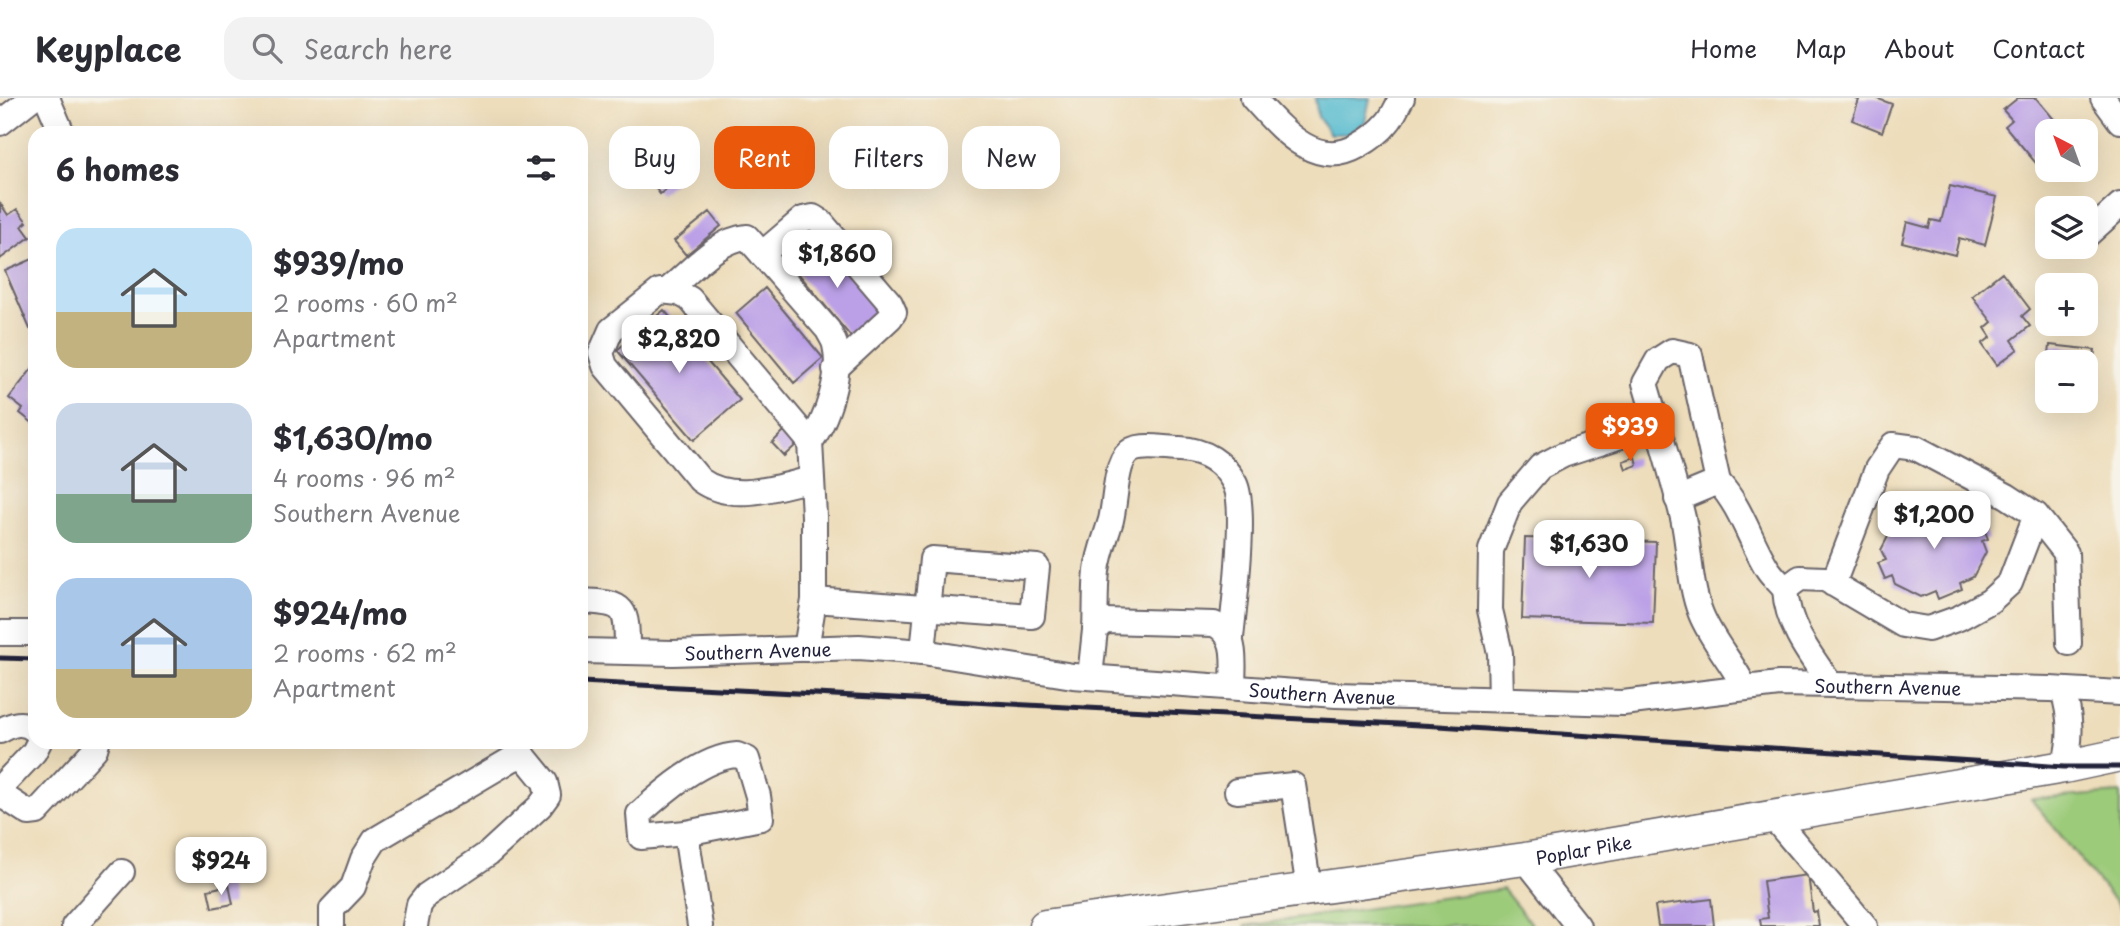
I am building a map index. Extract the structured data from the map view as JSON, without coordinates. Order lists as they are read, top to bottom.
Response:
{
  "streets": {
    "main road": ["Poplar Pike"],
    "street": ["Southern Avenue"]
  },
  "north": "top left",
  "page": {
    "header": "Keyplace",
    "search": "Search here",
    "nav": [
      "Home",
      "Map",
      "About",
      "Contact"
    ],
    "map_buttons": ["+", "−"],
    "chip": [
      "Buy",
      "Rent",
      "Filters",
      "New"
    ],
    "heading": "6 homes",
    "list": [
      {
        "name": "$939/mo",
        "note": "2 rooms · 60 m² · Apartment"
      },
      {
        "name": "$1,630/mo",
        "note": "4 rooms · 96 m² · Southern Avenue"
      },
      {
        "name": "$924/mo",
        "note": "2 rooms · 62 m² · Apartment"
      }
    ],
    "price": [
      "$1,860",
      "$2,820",
      "$939",
      "$1,200",
      "$1,630",
      "$924"
    ]
  }
}
